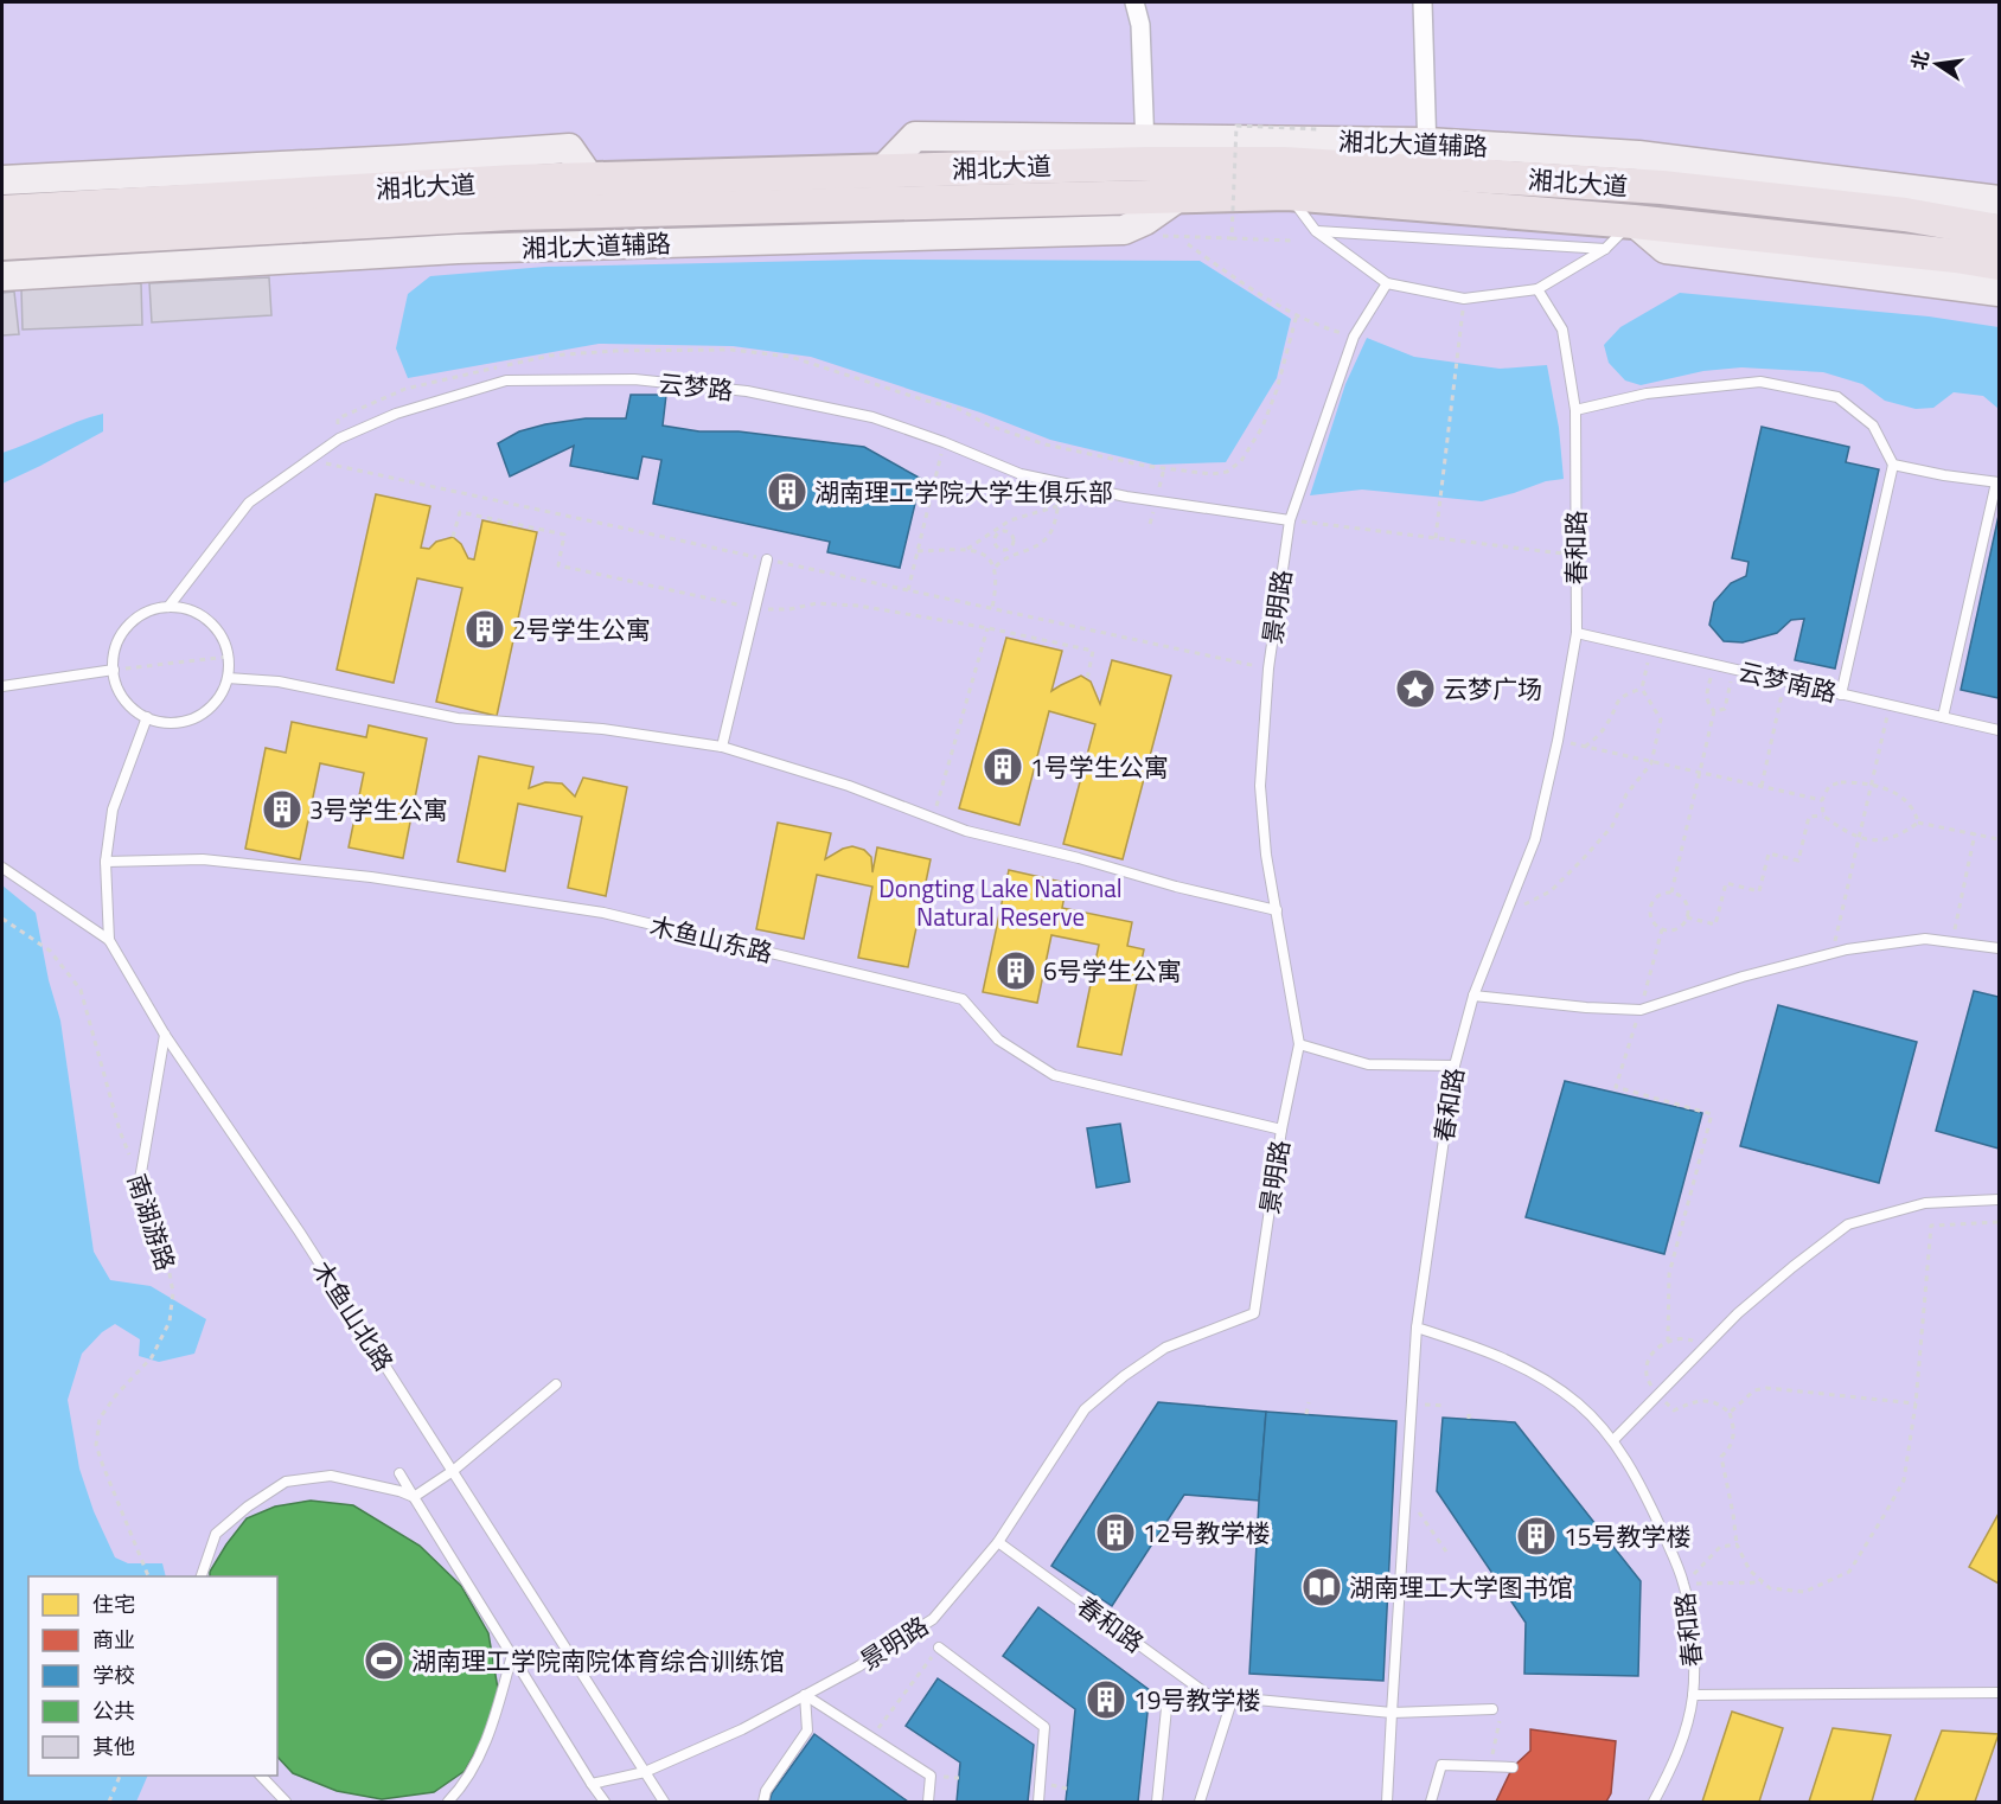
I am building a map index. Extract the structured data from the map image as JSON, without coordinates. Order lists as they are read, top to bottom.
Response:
{
  "streets": {
    "highway": ["湘北大道"],
    "main road": ["湘北大道辅路"],
    "lane": [
      "云梦路",
      "春和路",
      "景明路",
      "云梦南路",
      "木鱼山东路",
      "木鱼山北路"
    ],
    "path": ["南湖游路"]
  },
  "crossings": [
    ["湘北大道辅路", "湘北大道"],
    ["云梦路", "景明路"],
    ["春和路", "景明路"],
    ["春和路", "云梦南路"],
    ["景明路", "木鱼山东路"],
    ["景明路", "木鱼山北路"]
  ],
  "parks": ["Dongting Lake National Natural Reserve"],
  "places": {
    "building": [
      "湖南理工学院大学生俱乐部",
      "2号学生公寓",
      "1号学生公寓",
      "3号学生公寓",
      "6号学生公寓",
      "12号教学楼",
      "15号教学楼",
      "19号教学楼"
    ],
    "place": ["云梦广场"],
    "library": ["湖南理工大学图书馆"],
    "sports": ["湖南理工学院南院体育综合训练馆"]
  },
  "legend": [
    "住宅",
    "商业",
    "学校",
    "公共",
    "其他"
  ],
  "north": "left"
}
